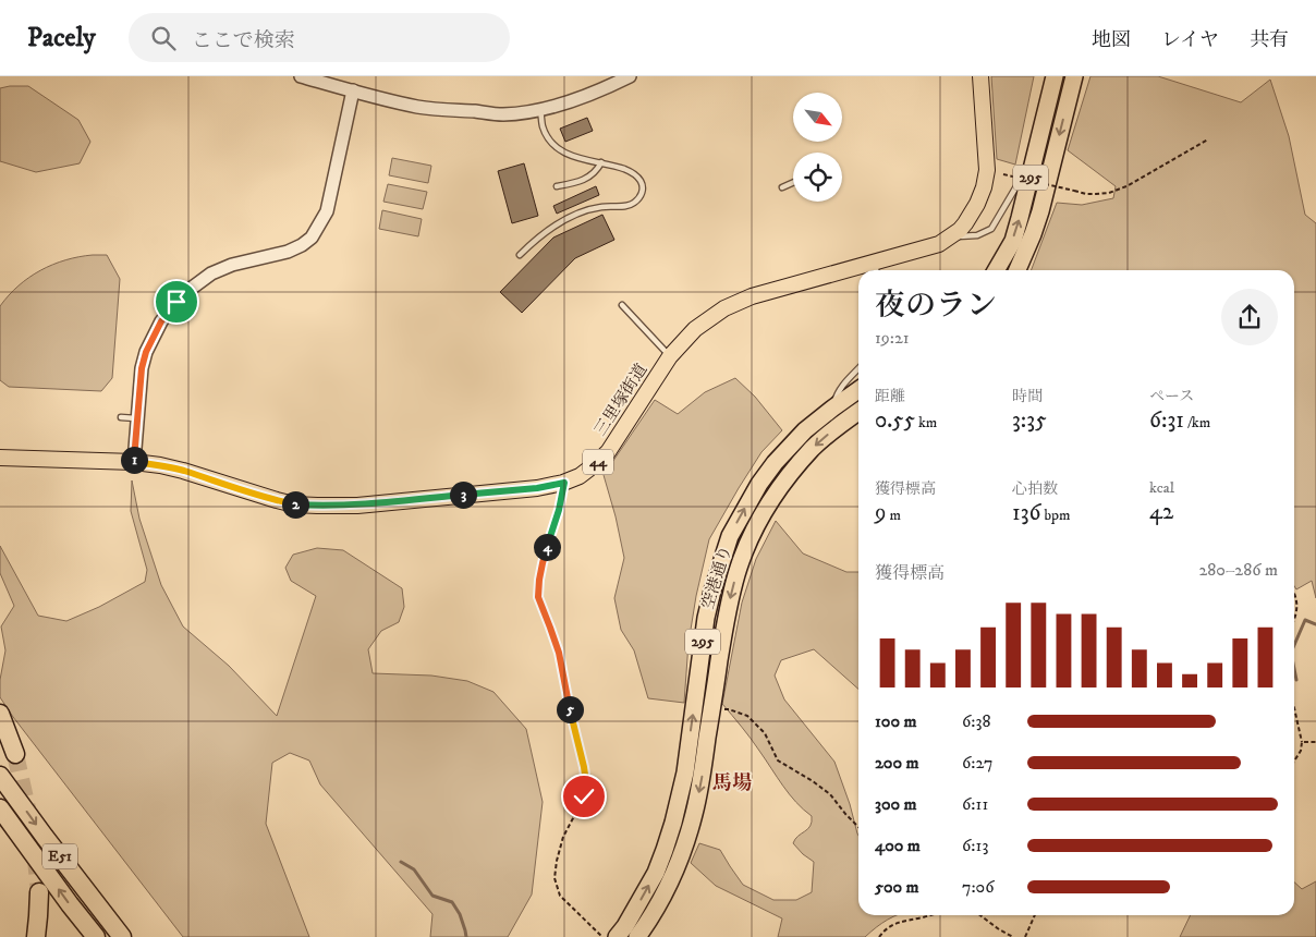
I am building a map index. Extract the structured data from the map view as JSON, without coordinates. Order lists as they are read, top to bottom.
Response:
{
  "streets": {
    "highway": ["295", "空港通り", "E51"],
    "main road": ["三里塚街道", "44"]
  },
  "districts": ["馬場"],
  "north": "bottom right",
  "page": {
    "header": "Pacely",
    "search": "ここで検索",
    "nav": ["地図", "レイヤ", "共有"],
    "heading": ["夜のラン", "19:21"],
    "stats": [
      ["距離", "0.55 km"],
      ["時間", "3:35"],
      ["ペース", "6:31 /km"],
      ["獲得標高", "9 m"],
      ["心拍数", "136 bpm"],
      ["kcal", "42"]
    ],
    "pins": [
      "1",
      "3",
      "2",
      "4",
      "5"
    ],
    "chart": ["獲得標高", "280–286 m"],
    "list": [
      {
        "name": "100 m",
        "note": "6:38"
      },
      {
        "name": "200 m",
        "note": "6:27"
      },
      {
        "name": "300 m",
        "note": "6:11"
      },
      {
        "name": "400 m",
        "note": "6:13"
      },
      {
        "name": "500 m",
        "note": "7:06"
      }
    ]
  }
}
